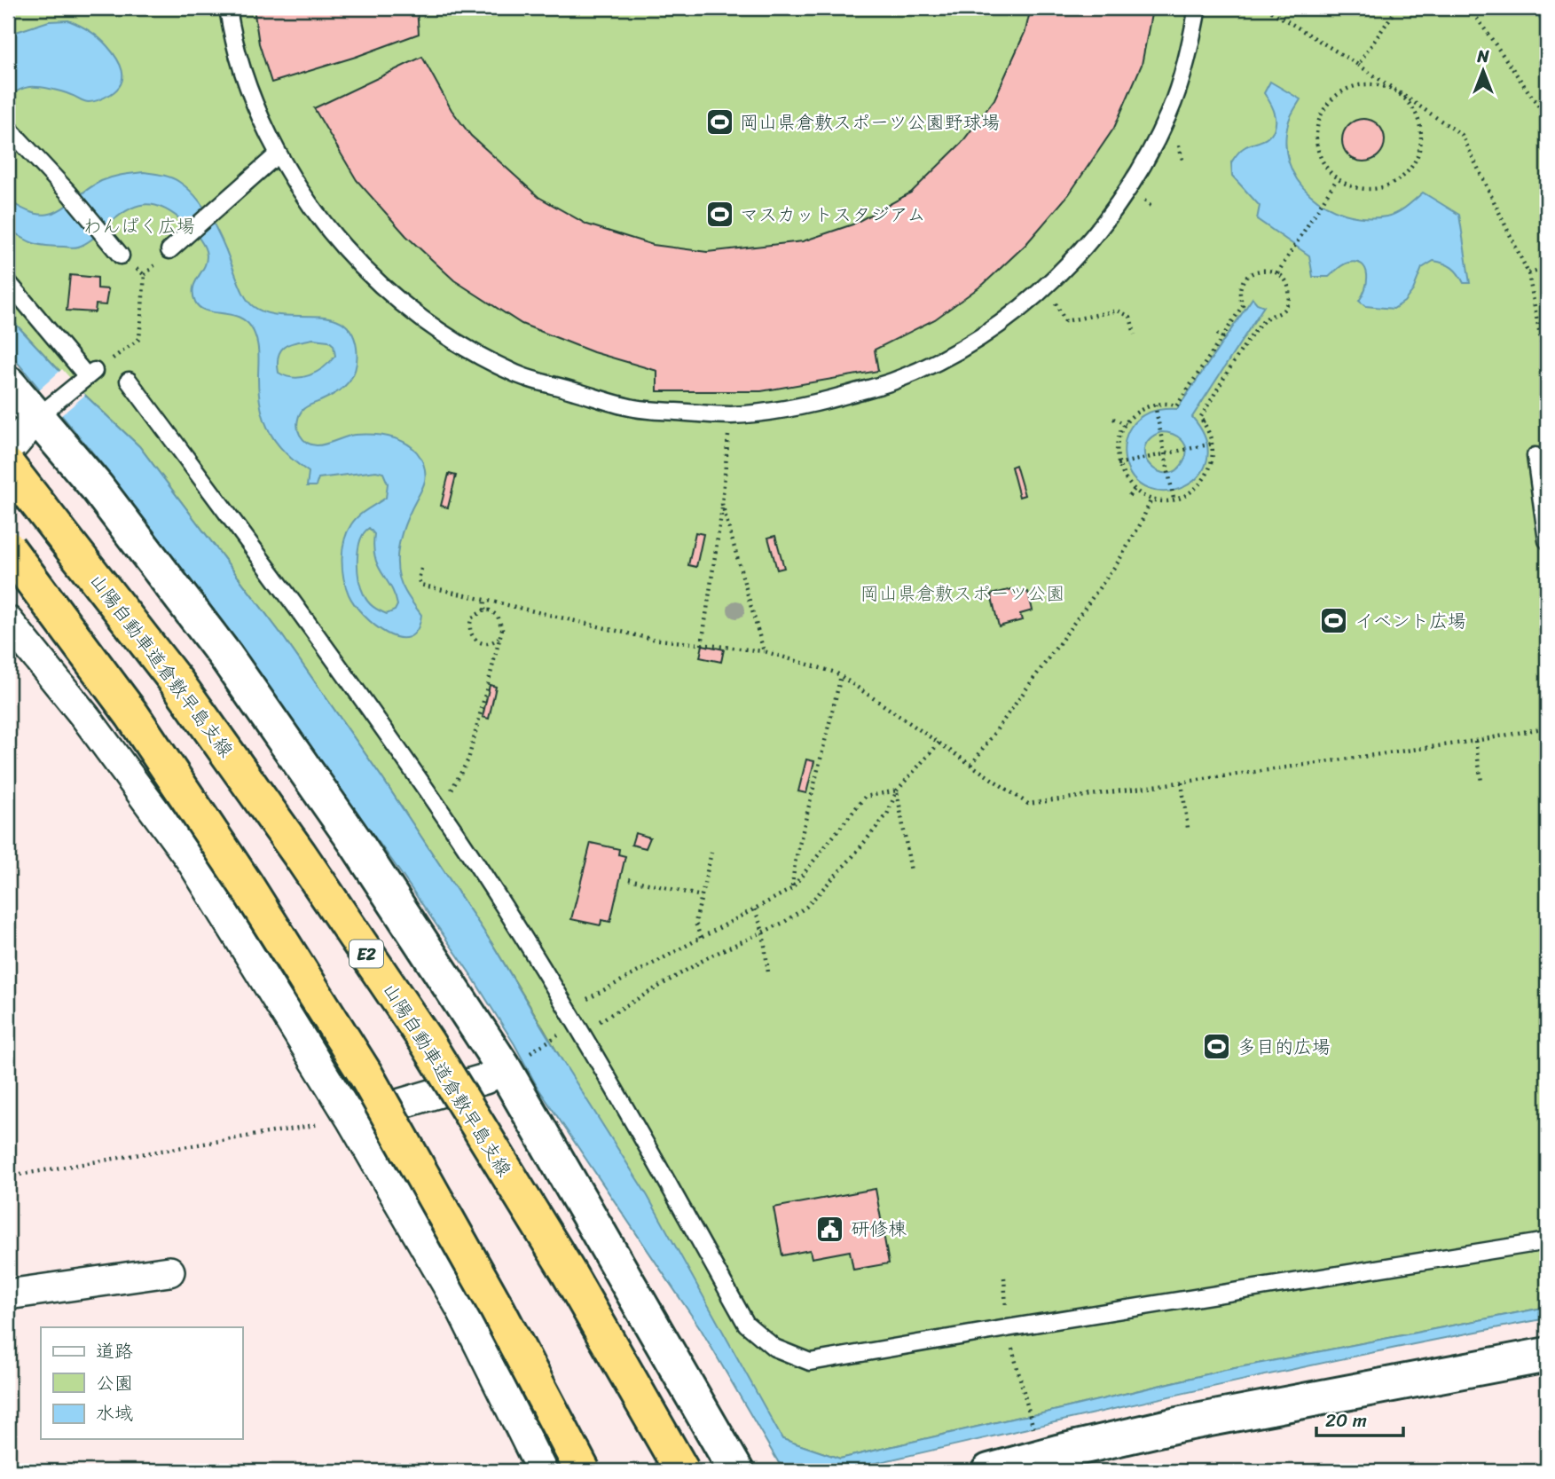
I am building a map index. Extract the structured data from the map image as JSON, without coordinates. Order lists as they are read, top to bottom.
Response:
{
  "streets": {
    "highway": ["山陽自動車道倉敷早島支線", "E2"]
  },
  "parks": ["わんぱく広場", "岡山県倉敷スポーツ公園"],
  "places": {
    "sports": [
      "岡山県倉敷スポーツ公園野球場",
      "マスカットスタジアム",
      "イベント広場",
      "多目的広場"
    ],
    "public building": ["研修棟"]
  },
  "legend": ["道路", "公園", "水域"],
  "scale_bar": "20 m",
  "north": "top"
}
